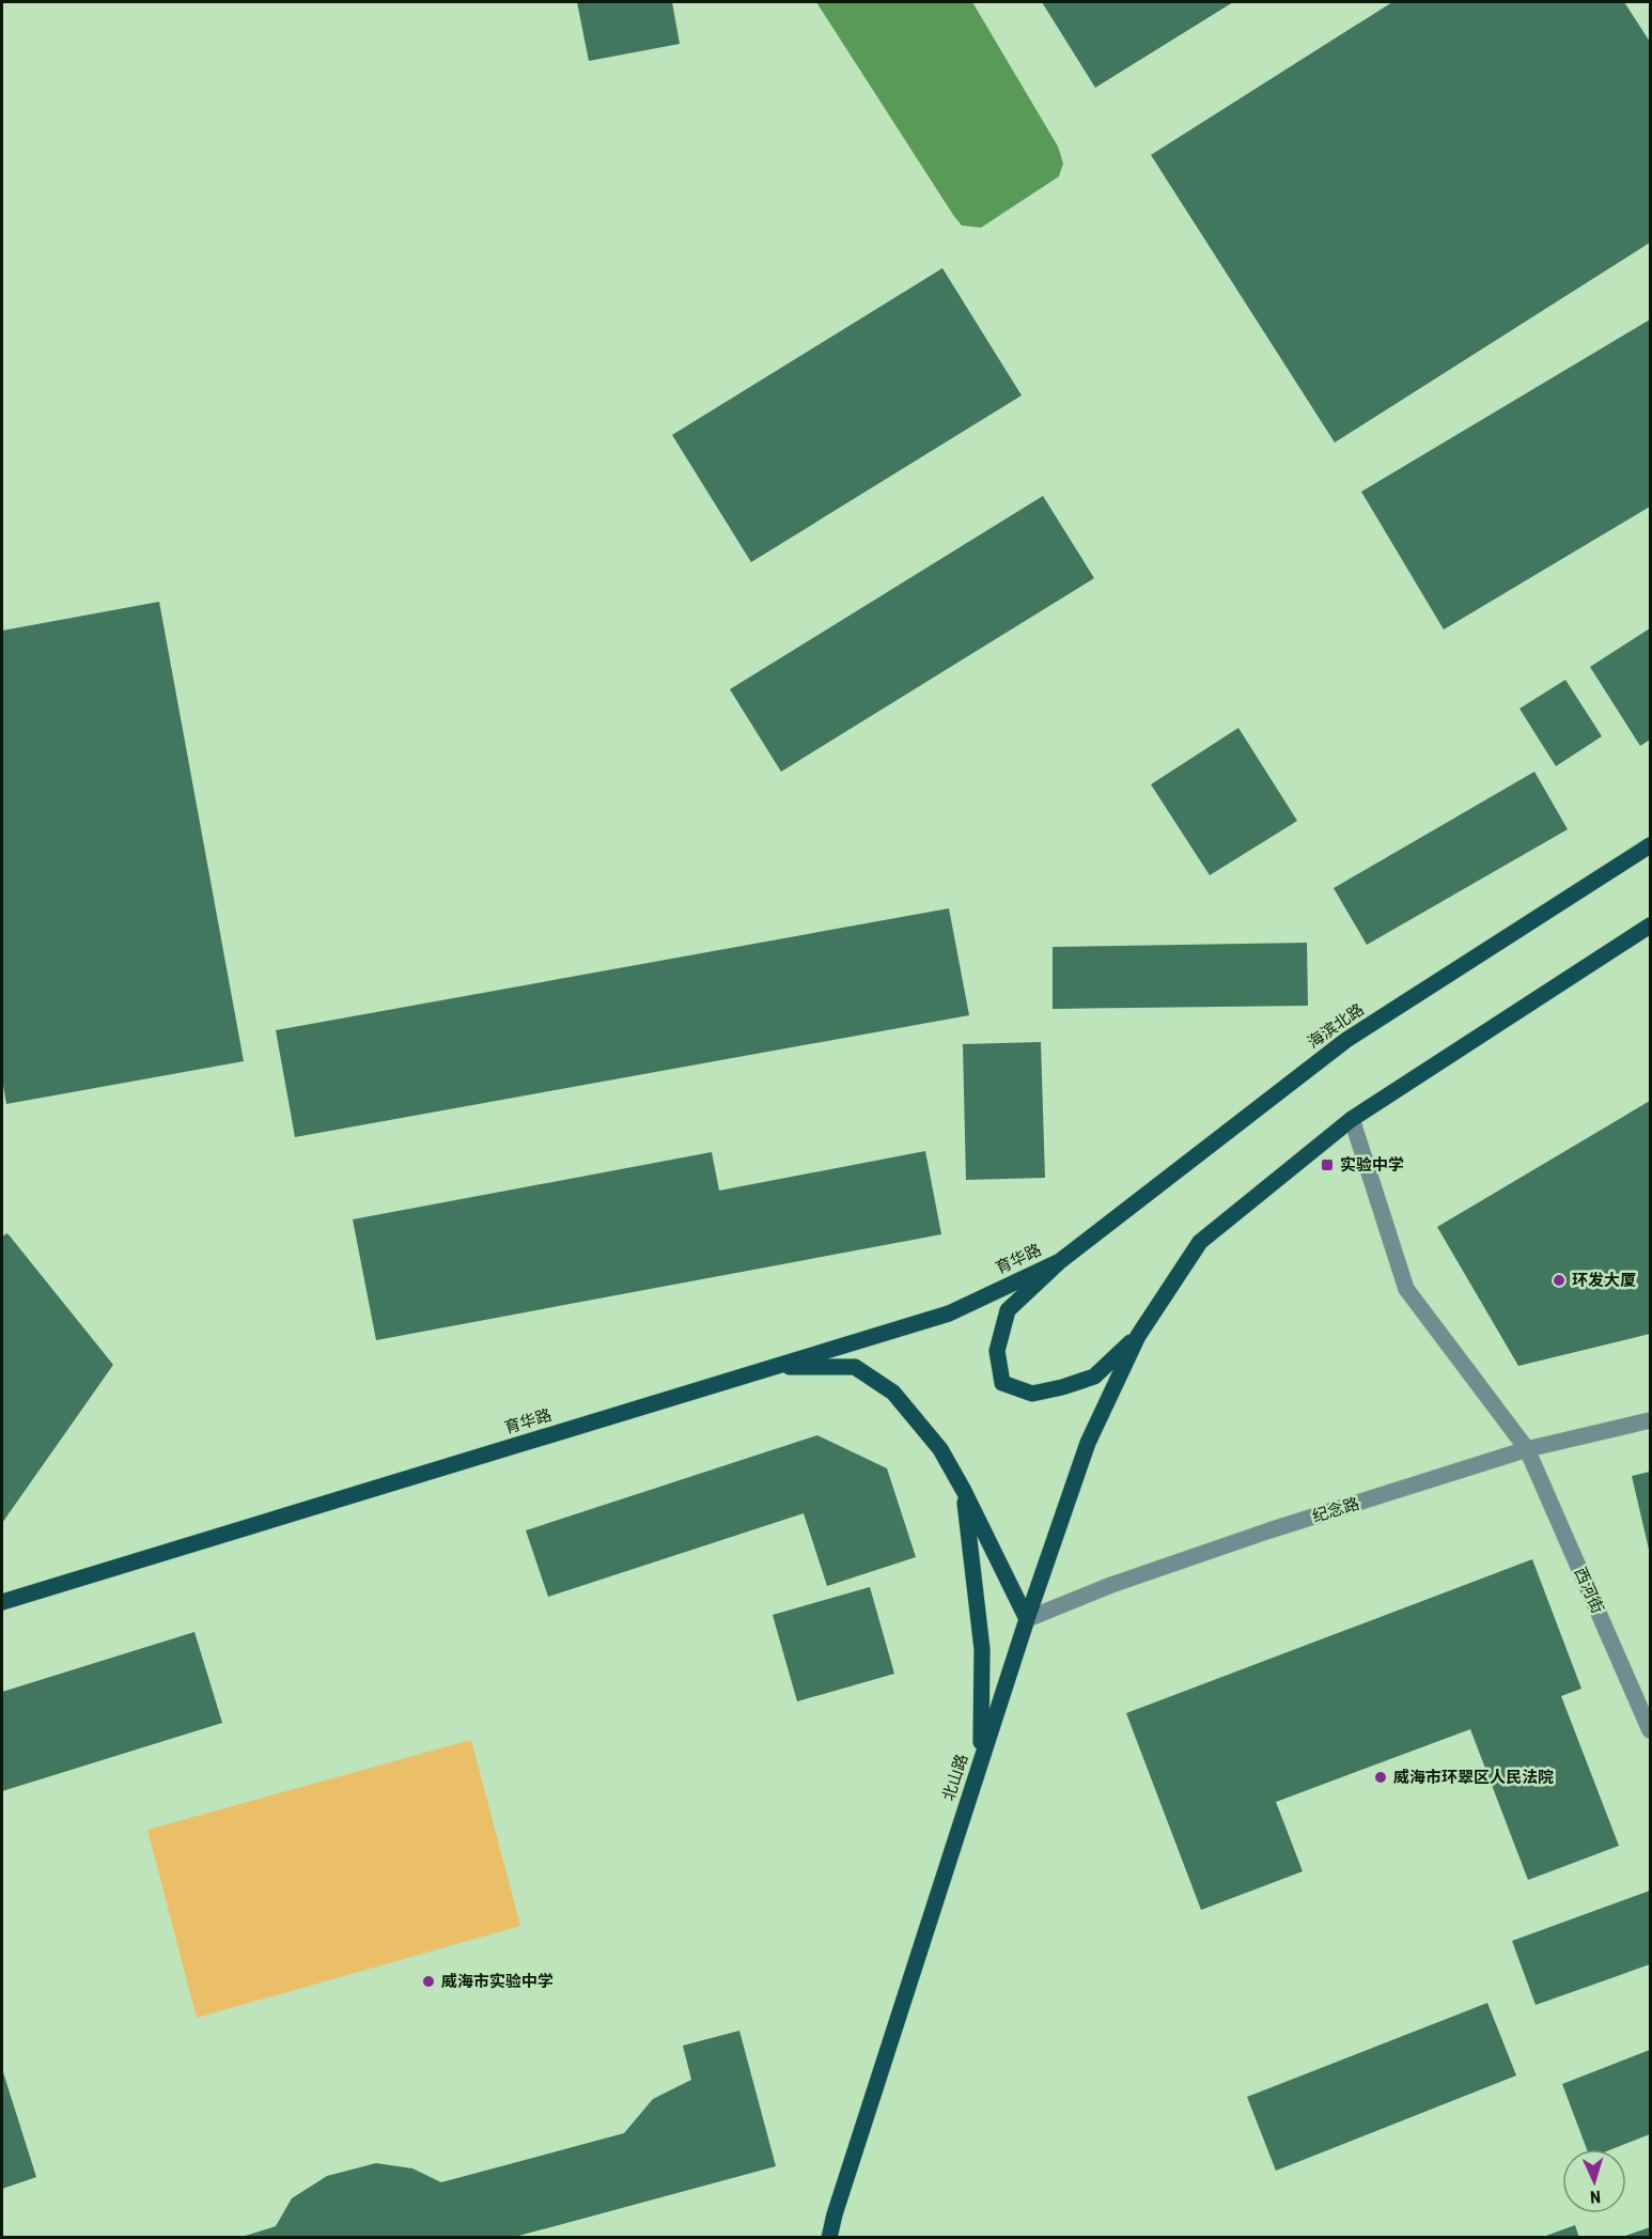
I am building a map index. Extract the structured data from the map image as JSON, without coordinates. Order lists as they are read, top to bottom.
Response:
{
  "streets": {
    "main road": ["海滨北路", "育华路", "北山路"],
    "street": ["纪念路", "西河街"]
  },
  "crossings": [
    ["海滨北路", "育华路"],
    ["纪念路", "西河街"],
    ["纪念路", "北山路"]
  ],
  "places": {
    "transit": ["实验中学"],
    "other": ["环发大厦", "威海市环翠区人民法院", "威海市实验中学"]
  },
  "north": "bottom"
}
